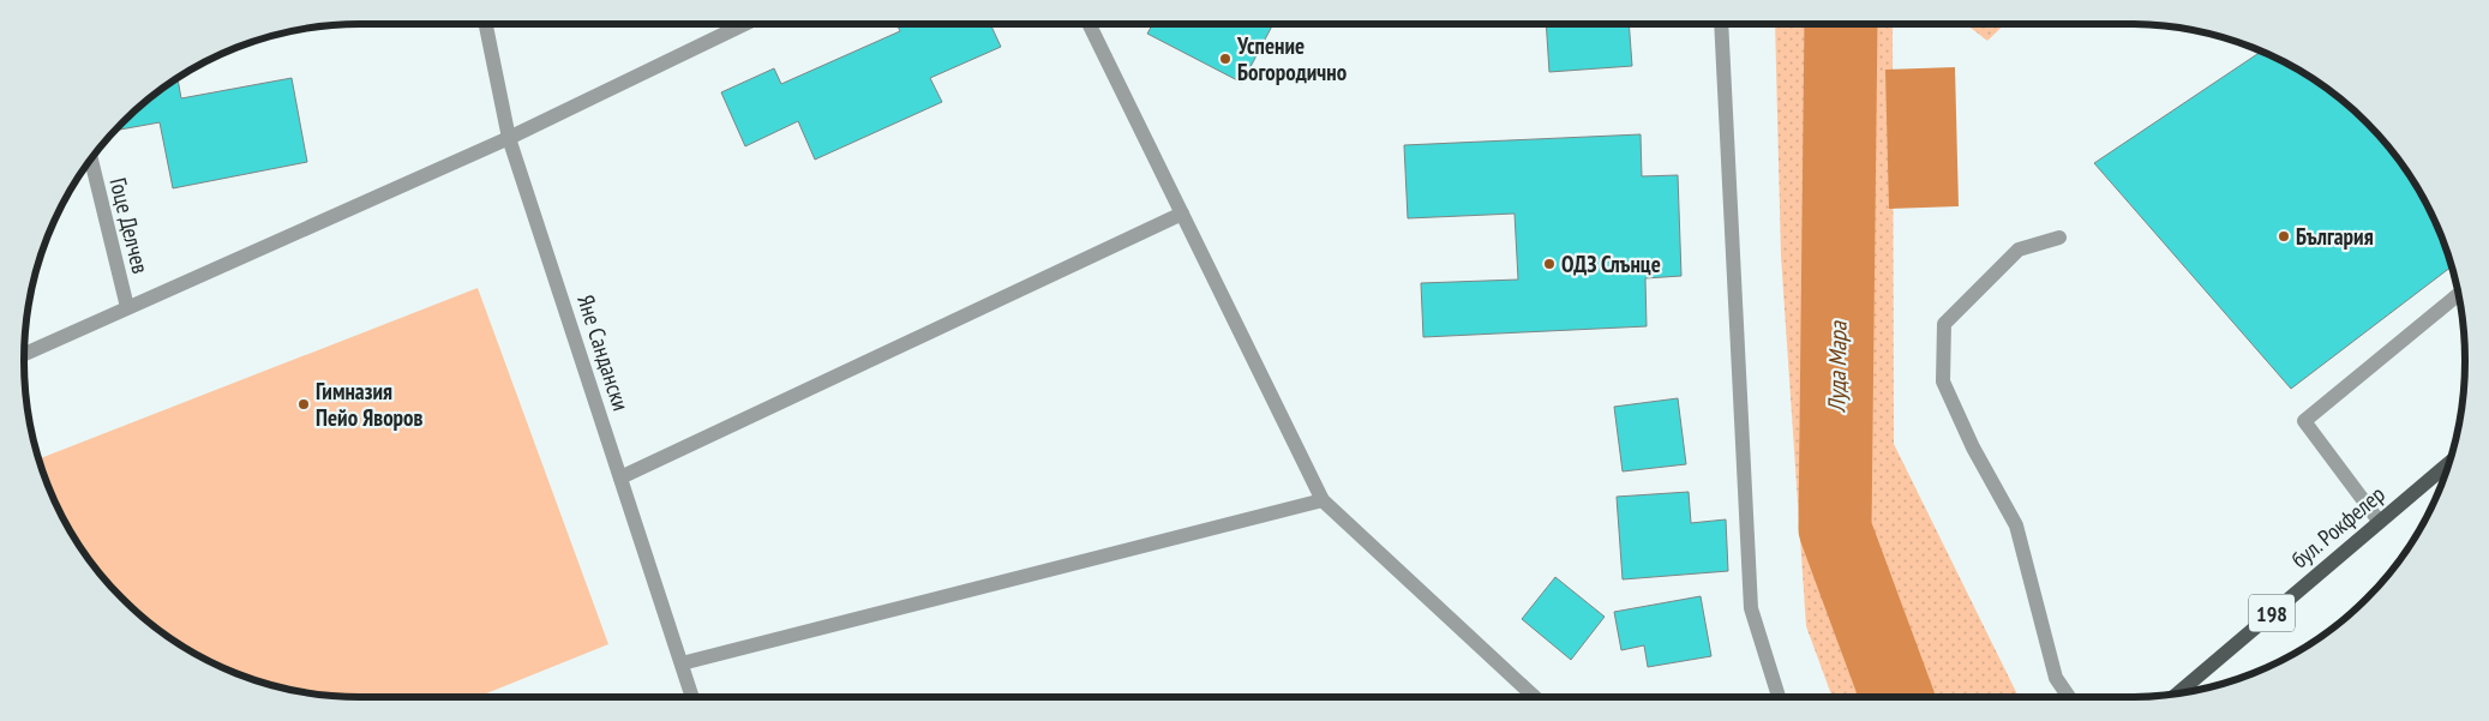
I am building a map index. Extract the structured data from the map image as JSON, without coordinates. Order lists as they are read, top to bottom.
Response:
{
  "streets": {
    "main road": ["бул. Рокфелер", "198"],
    "street": ["Гоце Делчев", "Яне Сандански"]
  },
  "water": ["Луда Мара"],
  "places": [
    "Успение Богородично",
    "България",
    "ОДЗ Слънце",
    "Гимназия Пейо Яворов"
  ]
}
